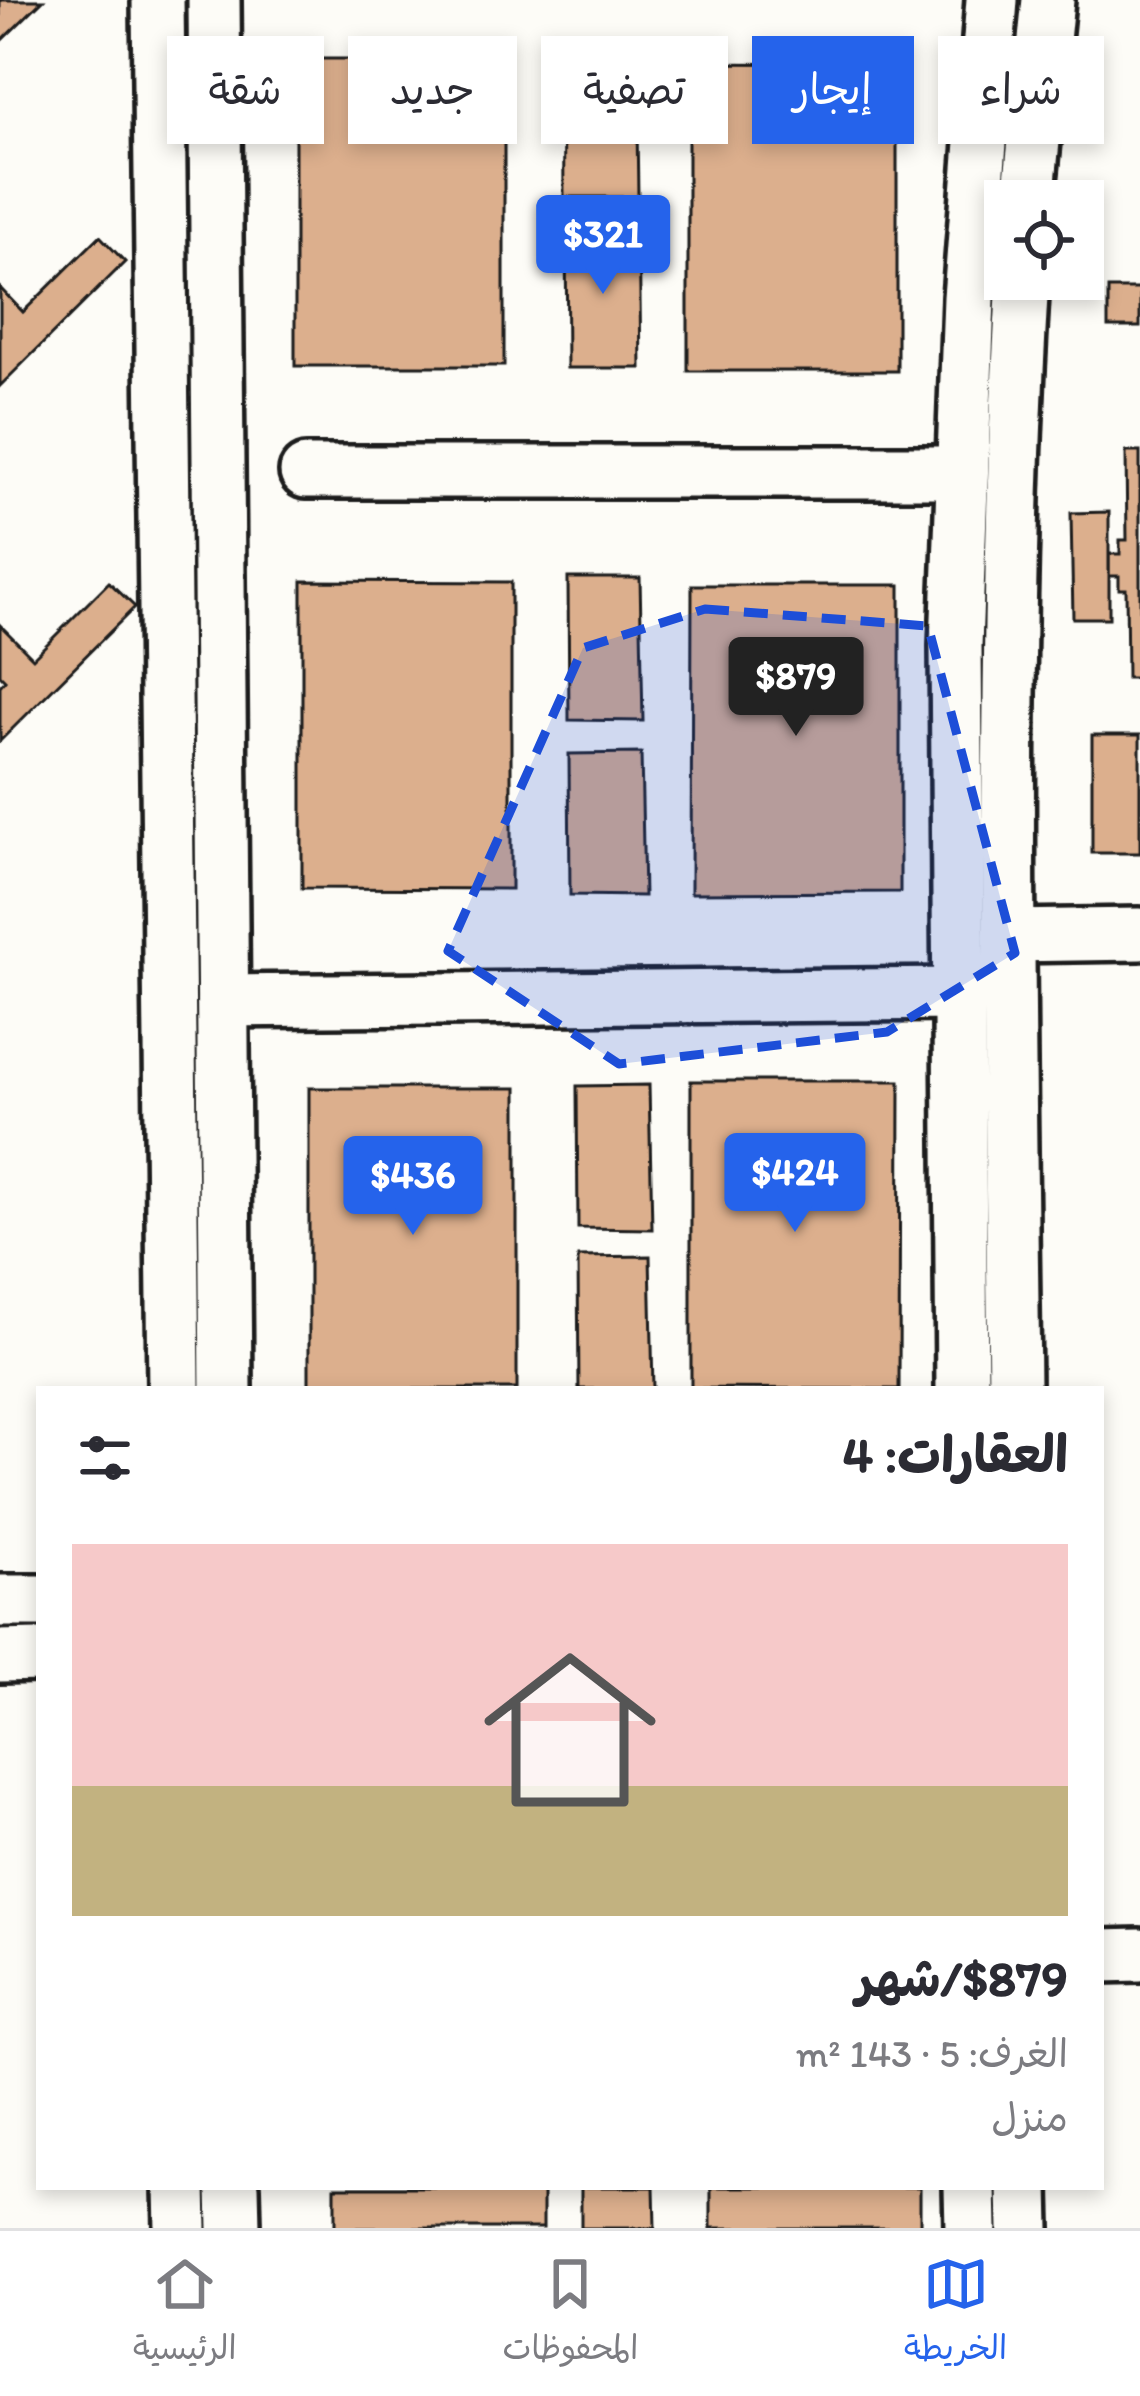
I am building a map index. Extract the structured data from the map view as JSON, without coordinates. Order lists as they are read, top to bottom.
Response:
{
  "page": {
    "chip": [
      "شراء",
      "إيجار",
      "تصفية",
      "جديد",
      "شقة"
    ],
    "price": [
      "$321",
      "$879",
      "$424",
      "$436"
    ],
    "heading": "العقارات: 4",
    "list": [
      {
        "name": "$879/شهر",
        "note": "الغرف: 5 · 143 m² · منزل"
      }
    ],
    "tabs": ["الخريطة", "المحفوظات", "الرئيسية"]
  }
}
